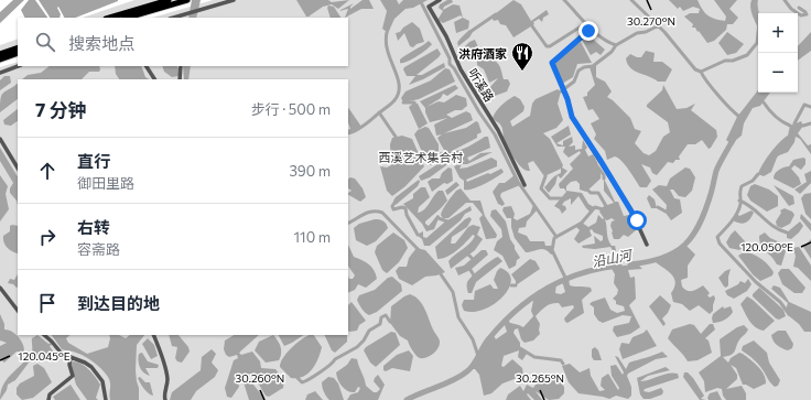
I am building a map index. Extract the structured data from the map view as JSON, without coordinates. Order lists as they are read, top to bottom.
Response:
{
  "streets": {
    "street": ["听溪路"]
  },
  "water": ["沿山河"],
  "parks": ["西溪艺术集合村"],
  "places": {
    "restaurant": ["洪府酒家"]
  },
  "page": {
    "map_buttons": ["+", "−"],
    "search": "搜索地点",
    "heading": ["7 分钟", "步行 · 500 m"],
    "list": [
      ["直行", "御田里路", "390 m"],
      ["右转", "容斋路", "110 m"],
      "到达目的地"
    ]
  },
  "coordinates": [
    "30.270°N",
    "120.050°E",
    "120.045°E",
    "30.260°N",
    "30.265°N"
  ]
}
